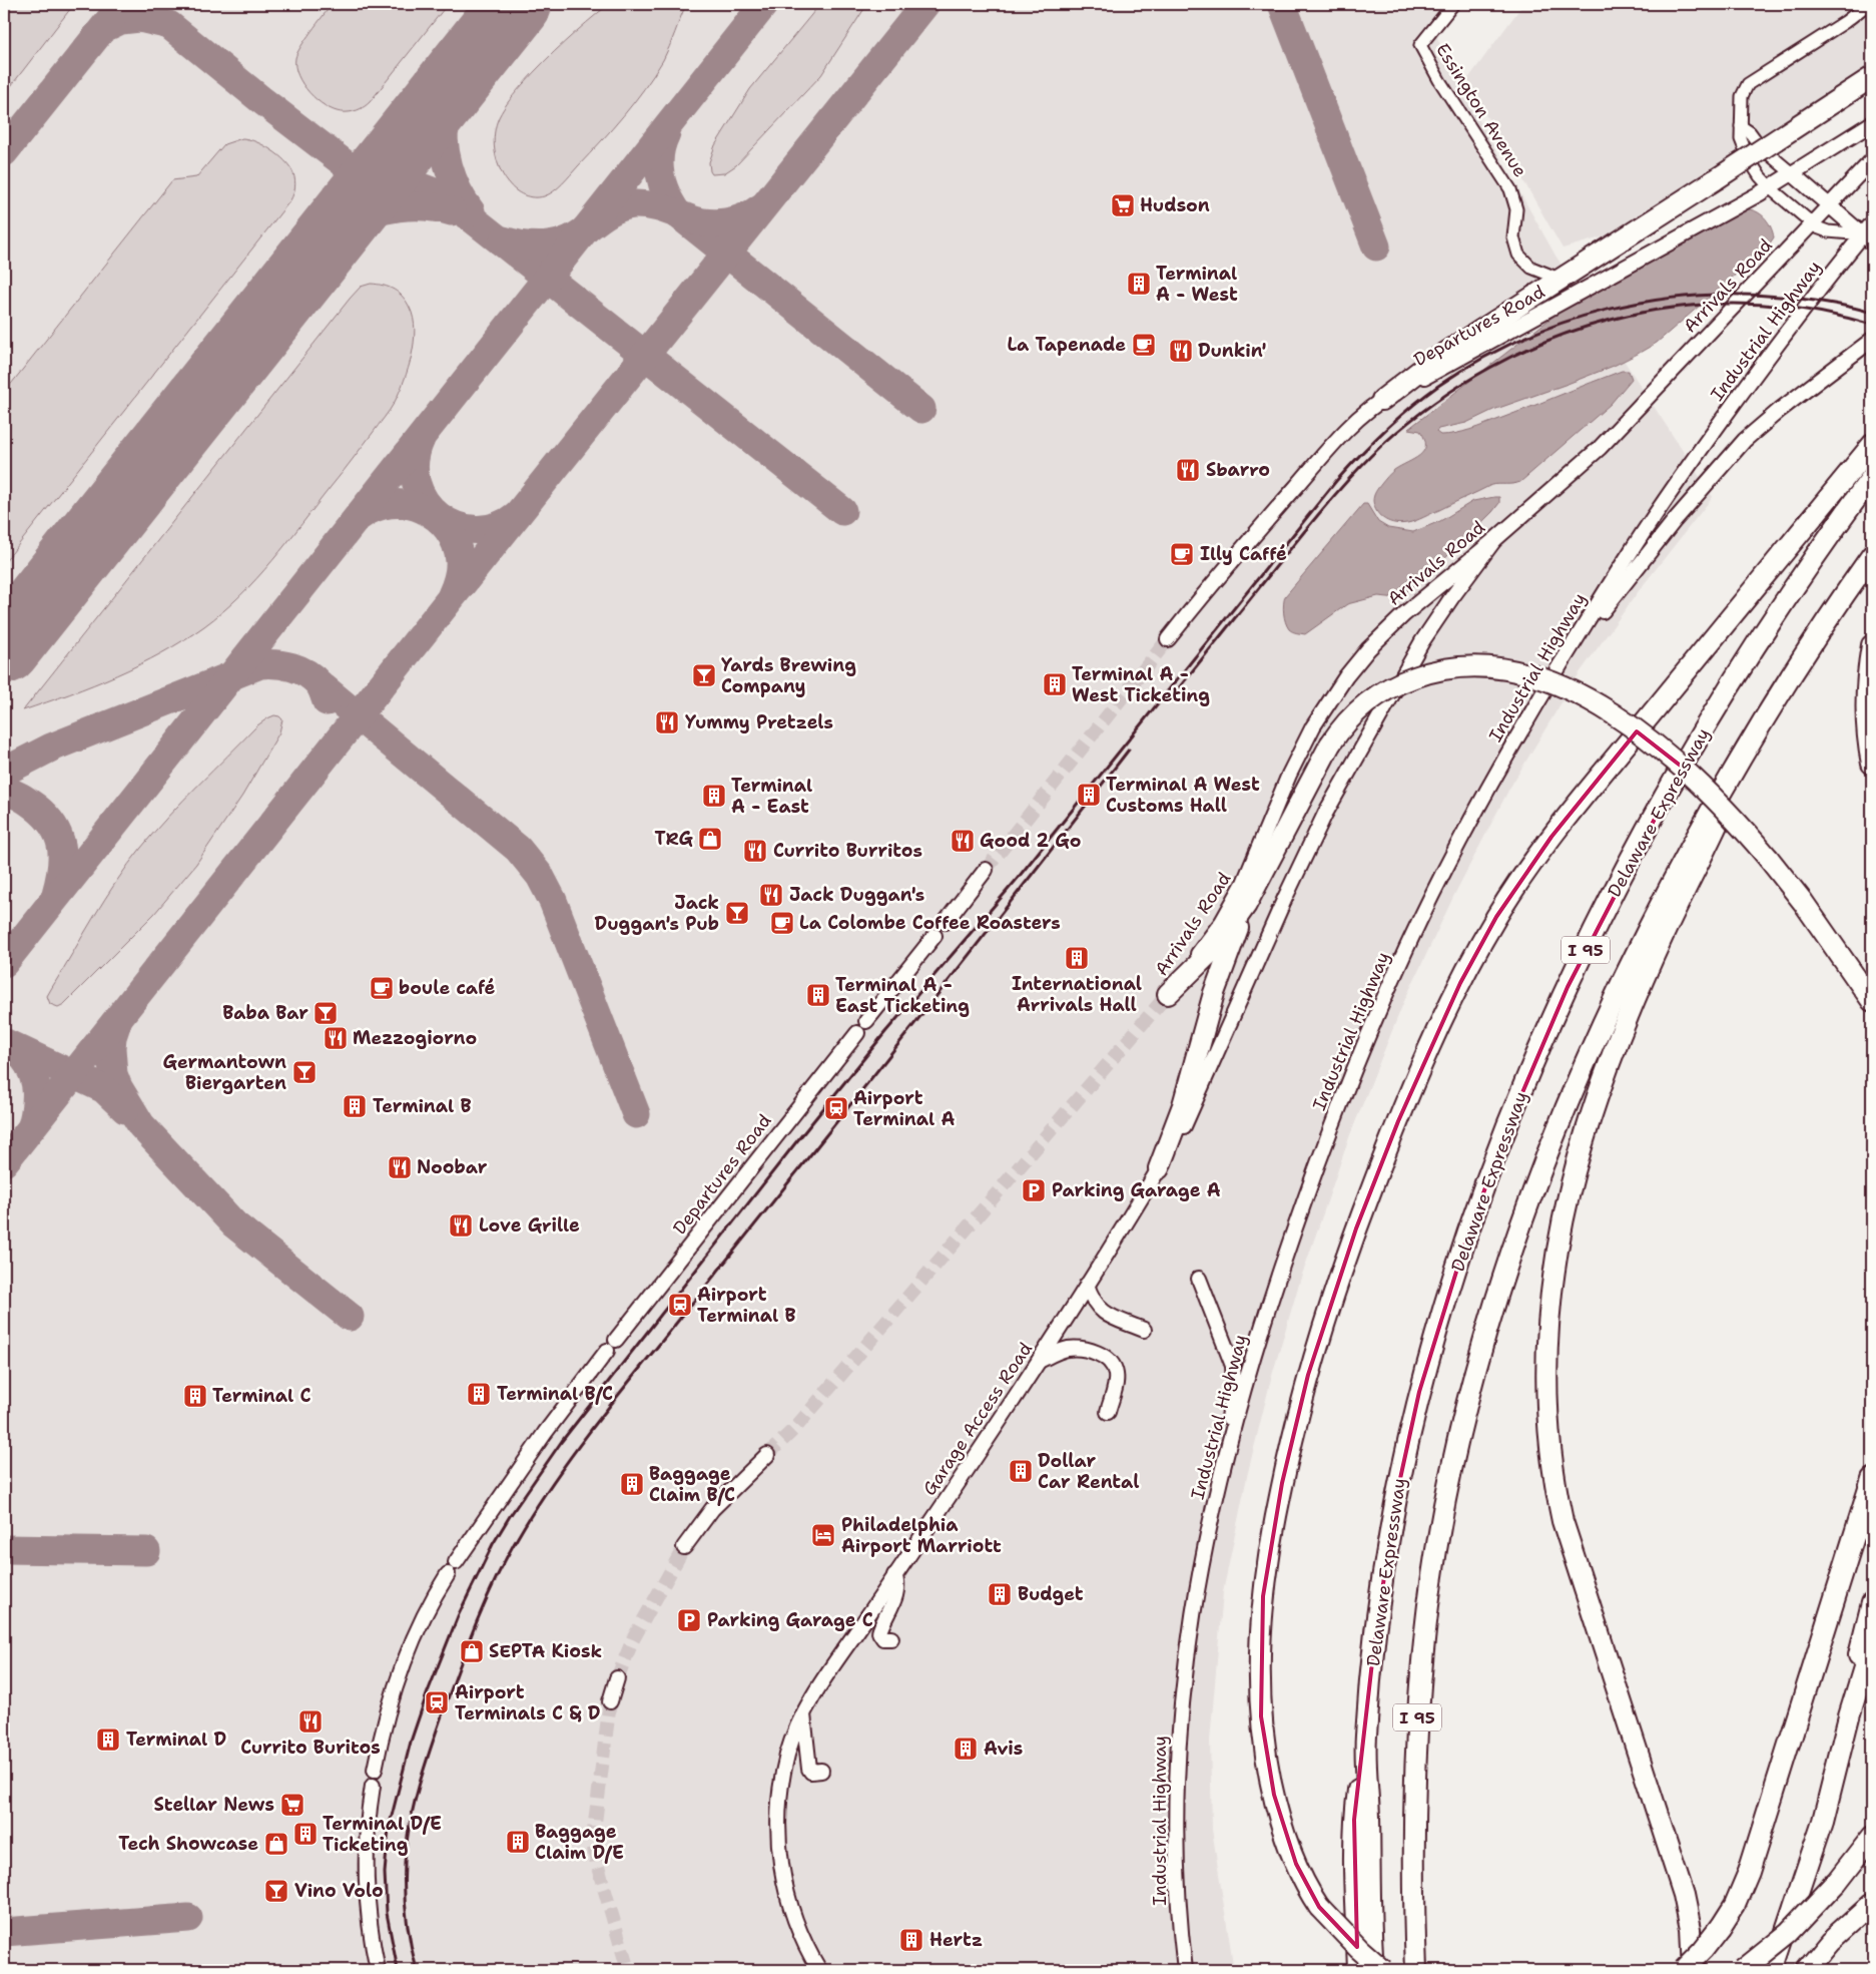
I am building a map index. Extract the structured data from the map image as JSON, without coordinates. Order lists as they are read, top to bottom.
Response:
{
  "streets": {
    "highway": ["Delaware Expressway", "I 95"],
    "street": [
      "Essington Avenue",
      "Arrivals Road",
      "Departures Road",
      "Industrial Highway",
      "Garage Access Road"
    ]
  },
  "crossings": [
    ["Arrivals Road", "Garage Access Road"]
  ],
  "places": {
    "supermarket": ["Hudson", "Stellar News"],
    "building": [
      "Terminal A - West",
      "Terminal A - West Ticketing",
      "Terminal A West Customs Hall",
      "Terminal A - East",
      "International Arrivals Hall",
      "Terminal A - East Ticketing",
      "Terminal B",
      "Terminal B/C",
      "Terminal C",
      "Dollar Car Rental",
      "Baggage Claim B/C",
      "Budget",
      "Terminal D",
      "Avis",
      "Terminal D/E Ticketing",
      "Baggage Claim D/E",
      "Hertz"
    ],
    "cafe": [
      "La Tapenade",
      "Illy Caffé",
      "La Colombe Coffee Roasters",
      "boule café"
    ],
    "restaurant": [
      "Dunkin'",
      "Sbarro",
      "Yummy Pretzels",
      "Good 2 Go",
      "Currito Burritos",
      "Jack Duggan's",
      "Mezzogiorno",
      "Noobar",
      "Love Grille",
      "Currito Buritos"
    ],
    "bar": [
      "Yards Brewing Company",
      "Jack Duggan's Pub",
      "Baba Bar",
      "Germantown Biergarten",
      "Vino Volo"
    ],
    "shop": ["TRG", "SEPTA Kiosk", "Tech Showcase"],
    "station": ["Airport Terminal A", "Airport Terminal B", "Airport Terminals C & D"],
    "parking": ["Parking Garage A", "Parking Garage C"],
    "hotel": ["Philadelphia Airport Marriott"]
  }
}
